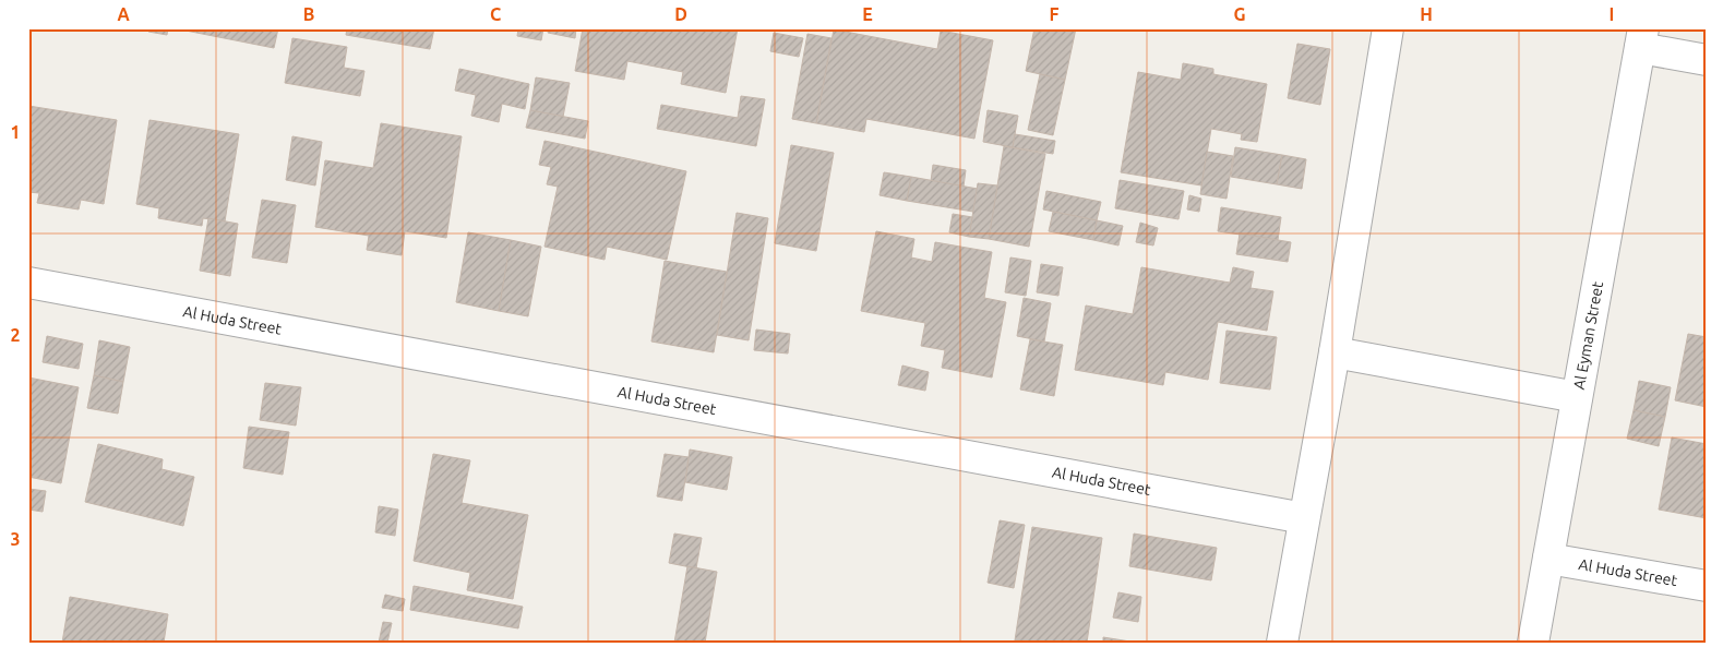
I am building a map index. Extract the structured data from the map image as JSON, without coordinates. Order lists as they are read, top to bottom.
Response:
{
  "streets": {
    "street": ["Al Huda Street", "Al Eyman Street"]
  },
  "crossings": [
    ["Al Huda Street", "Al Eyman Street"]
  ],
  "grid": {
    "columns": [
      "A",
      "B",
      "C",
      "D",
      "E",
      "F",
      "G",
      "H",
      "I"
    ],
    "rows": ["1", "2", "3"]
  }
}
